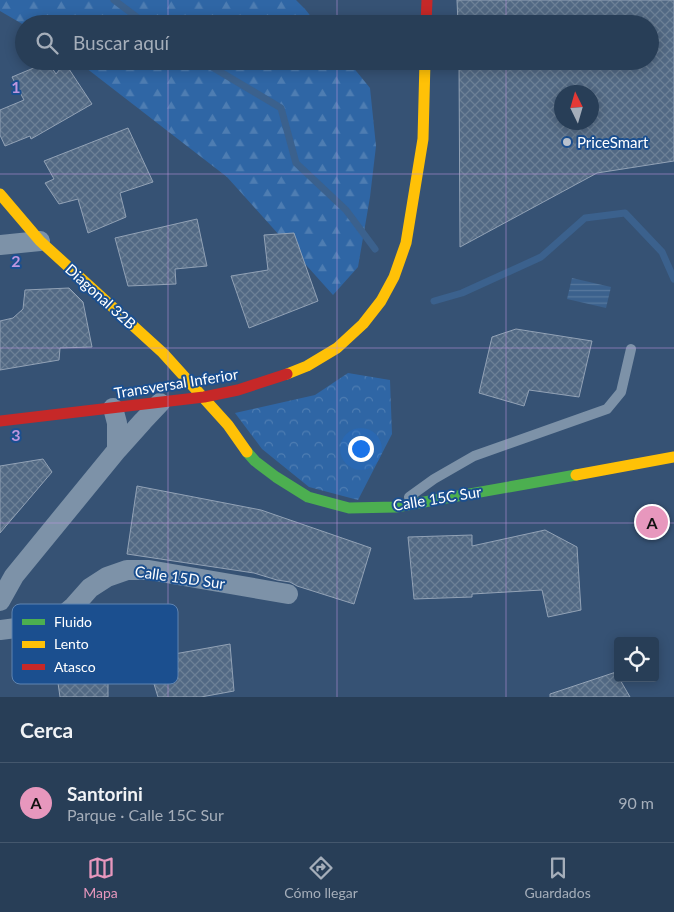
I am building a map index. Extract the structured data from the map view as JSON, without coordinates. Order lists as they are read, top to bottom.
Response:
{
  "streets": {
    "street": [
      "Diagonal 32B",
      "Transversal Inferior",
      "Calle 15C Sur",
      "Calle 15D Sur"
    ]
  },
  "crossings": [
    ["Diagonal 32B", "Transversal Inferior"],
    ["Diagonal 32B", "Calle 15C Sur"],
    ["Transversal Inferior", "Calle 15C Sur"]
  ],
  "places": ["PriceSmart"],
  "legend": ["Fluido", "Lento", "Atasco"],
  "north": "top",
  "page": {
    "search": "Buscar aquí",
    "pins": "A",
    "heading": "Cerca",
    "list": [
      {
        "mark": "A",
        "name": "Santorini",
        "note": "Parque · Calle 15C Sur",
        "value": "90 m"
      }
    ],
    "nav": ["Mapa", "Cómo llegar", "Guardados"]
  },
  "grid": {
    "rows": ["1", "2", "3"]
  }
}
